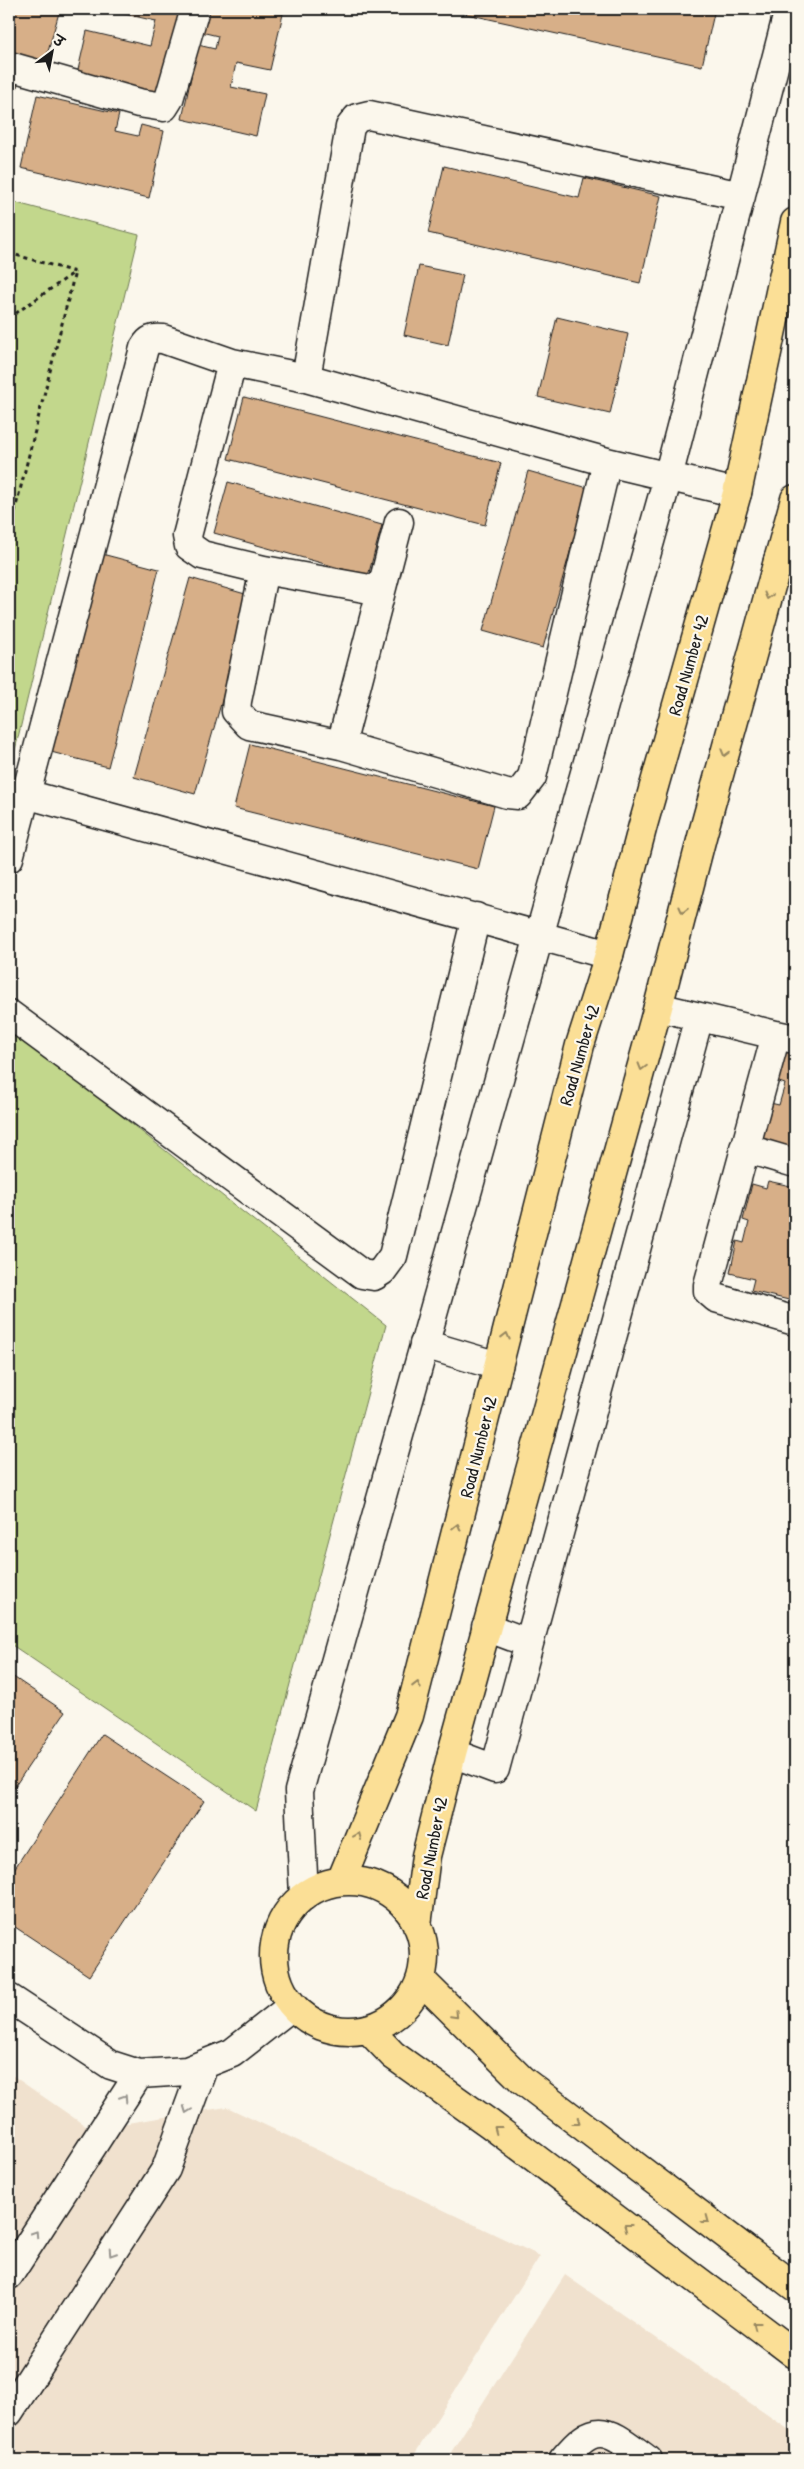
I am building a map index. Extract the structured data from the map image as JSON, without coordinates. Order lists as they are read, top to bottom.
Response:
{
  "streets": {
    "main road": ["Road Number 42"]
  },
  "north": "top right"
}
